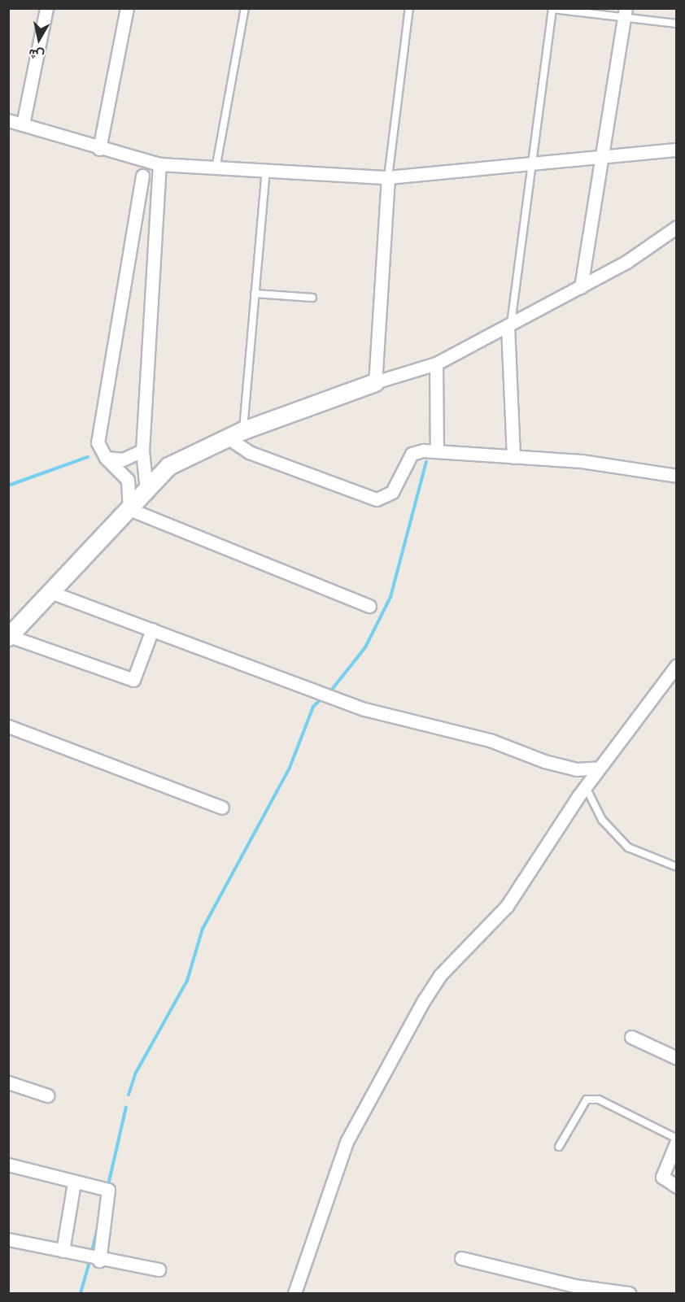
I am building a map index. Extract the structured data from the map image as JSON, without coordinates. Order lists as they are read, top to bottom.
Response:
{
  "north": "bottom"
}
